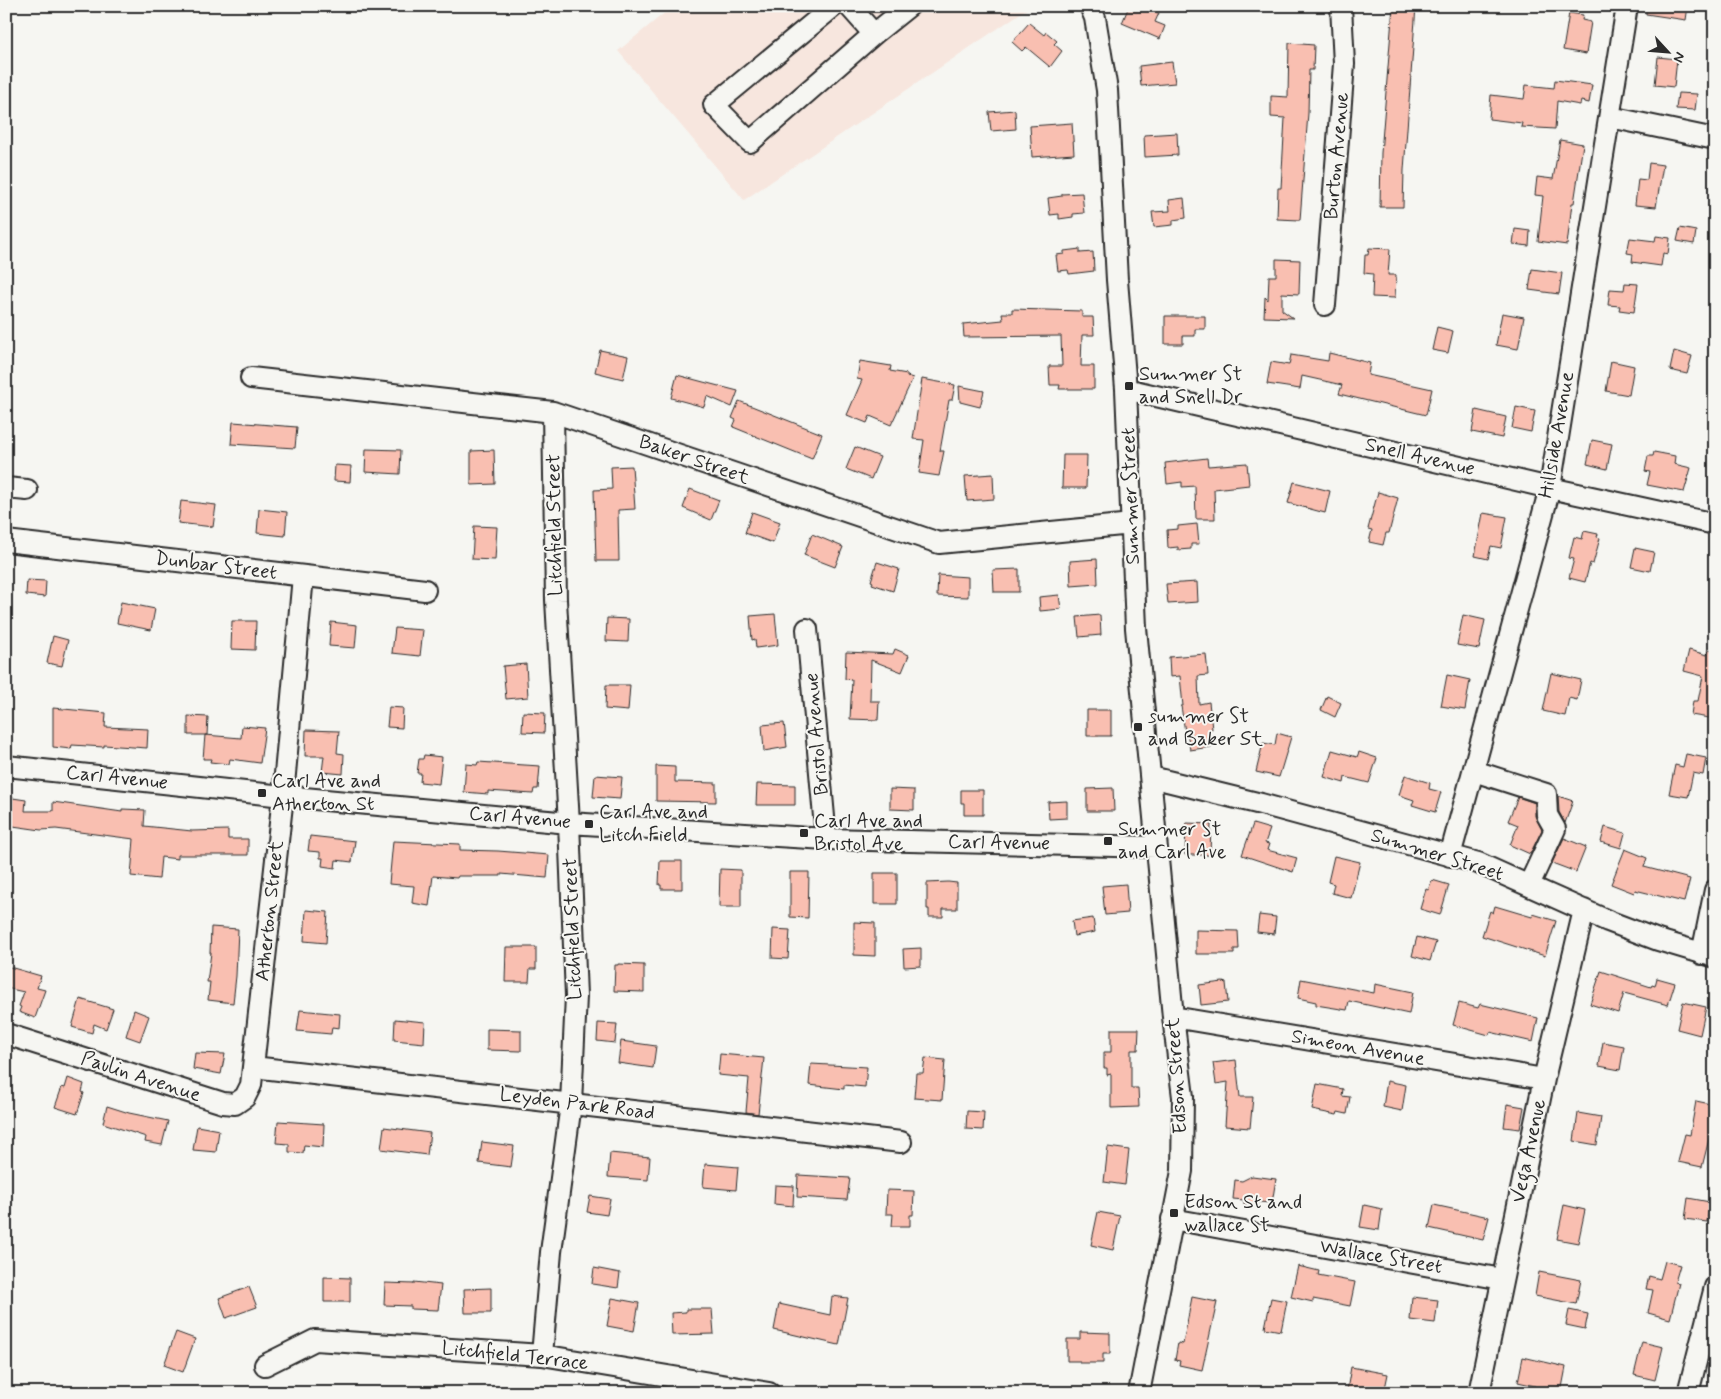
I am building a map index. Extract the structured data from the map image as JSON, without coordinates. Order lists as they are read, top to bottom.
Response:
{
  "streets": {
    "street": [
      "Burton Avenue",
      "Hillside Avenue",
      "Snell Avenue",
      "Baker Street",
      "Summer Street",
      "Litchfield Street",
      "Dunbar Street",
      "Bristol Avenue",
      "Carl Avenue",
      "Atherton Street",
      "Simeon Avenue",
      "Edson Street",
      "Paulin Avenue",
      "Leyden Park Road",
      "Vega Avenue",
      "Wallace Street",
      "Litchfield Terrace"
    ]
  },
  "crossings": [
    ["Hillside Avenue", "Snell Avenue"],
    ["Hillside Avenue", "Summer Street"],
    ["Snell Avenue", "Summer Street"],
    ["Baker Street", "Summer Street"],
    ["Baker Street", "Litchfield Street"],
    ["Summer Street", "Carl Avenue"],
    ["Summer Street", "Edson Street"],
    ["Summer Street", "Vega Avenue"],
    ["Litchfield Street", "Carl Avenue"],
    ["Litchfield Street", "Leyden Park Road"],
    ["Litchfield Street", "Litchfield Terrace"],
    ["Dunbar Street", "Atherton Street"],
    ["Bristol Avenue", "Carl Avenue"],
    ["Carl Avenue", "Atherton Street"],
    ["Carl Avenue", "Edson Street"],
    ["Atherton Street", "Paulin Avenue"],
    ["Atherton Street", "Leyden Park Road"],
    ["Simeon Avenue", "Edson Street"],
    ["Simeon Avenue", "Vega Avenue"],
    ["Edson Street", "Wallace Street"],
    ["Paulin Avenue", "Leyden Park Road"],
    ["Vega Avenue", "Wallace Street"]
  ],
  "places": {
    "transit": [
      "Summer St and Snell Dr",
      "summer St and Baker St",
      "Carl Ave and Atherton St",
      "Carl Ave and Litch Field",
      "Carl Ave and Bristol Ave",
      "Summer St and Carl Ave",
      "Edson St and wallace St"
    ]
  },
  "north": "bottom right"
}
